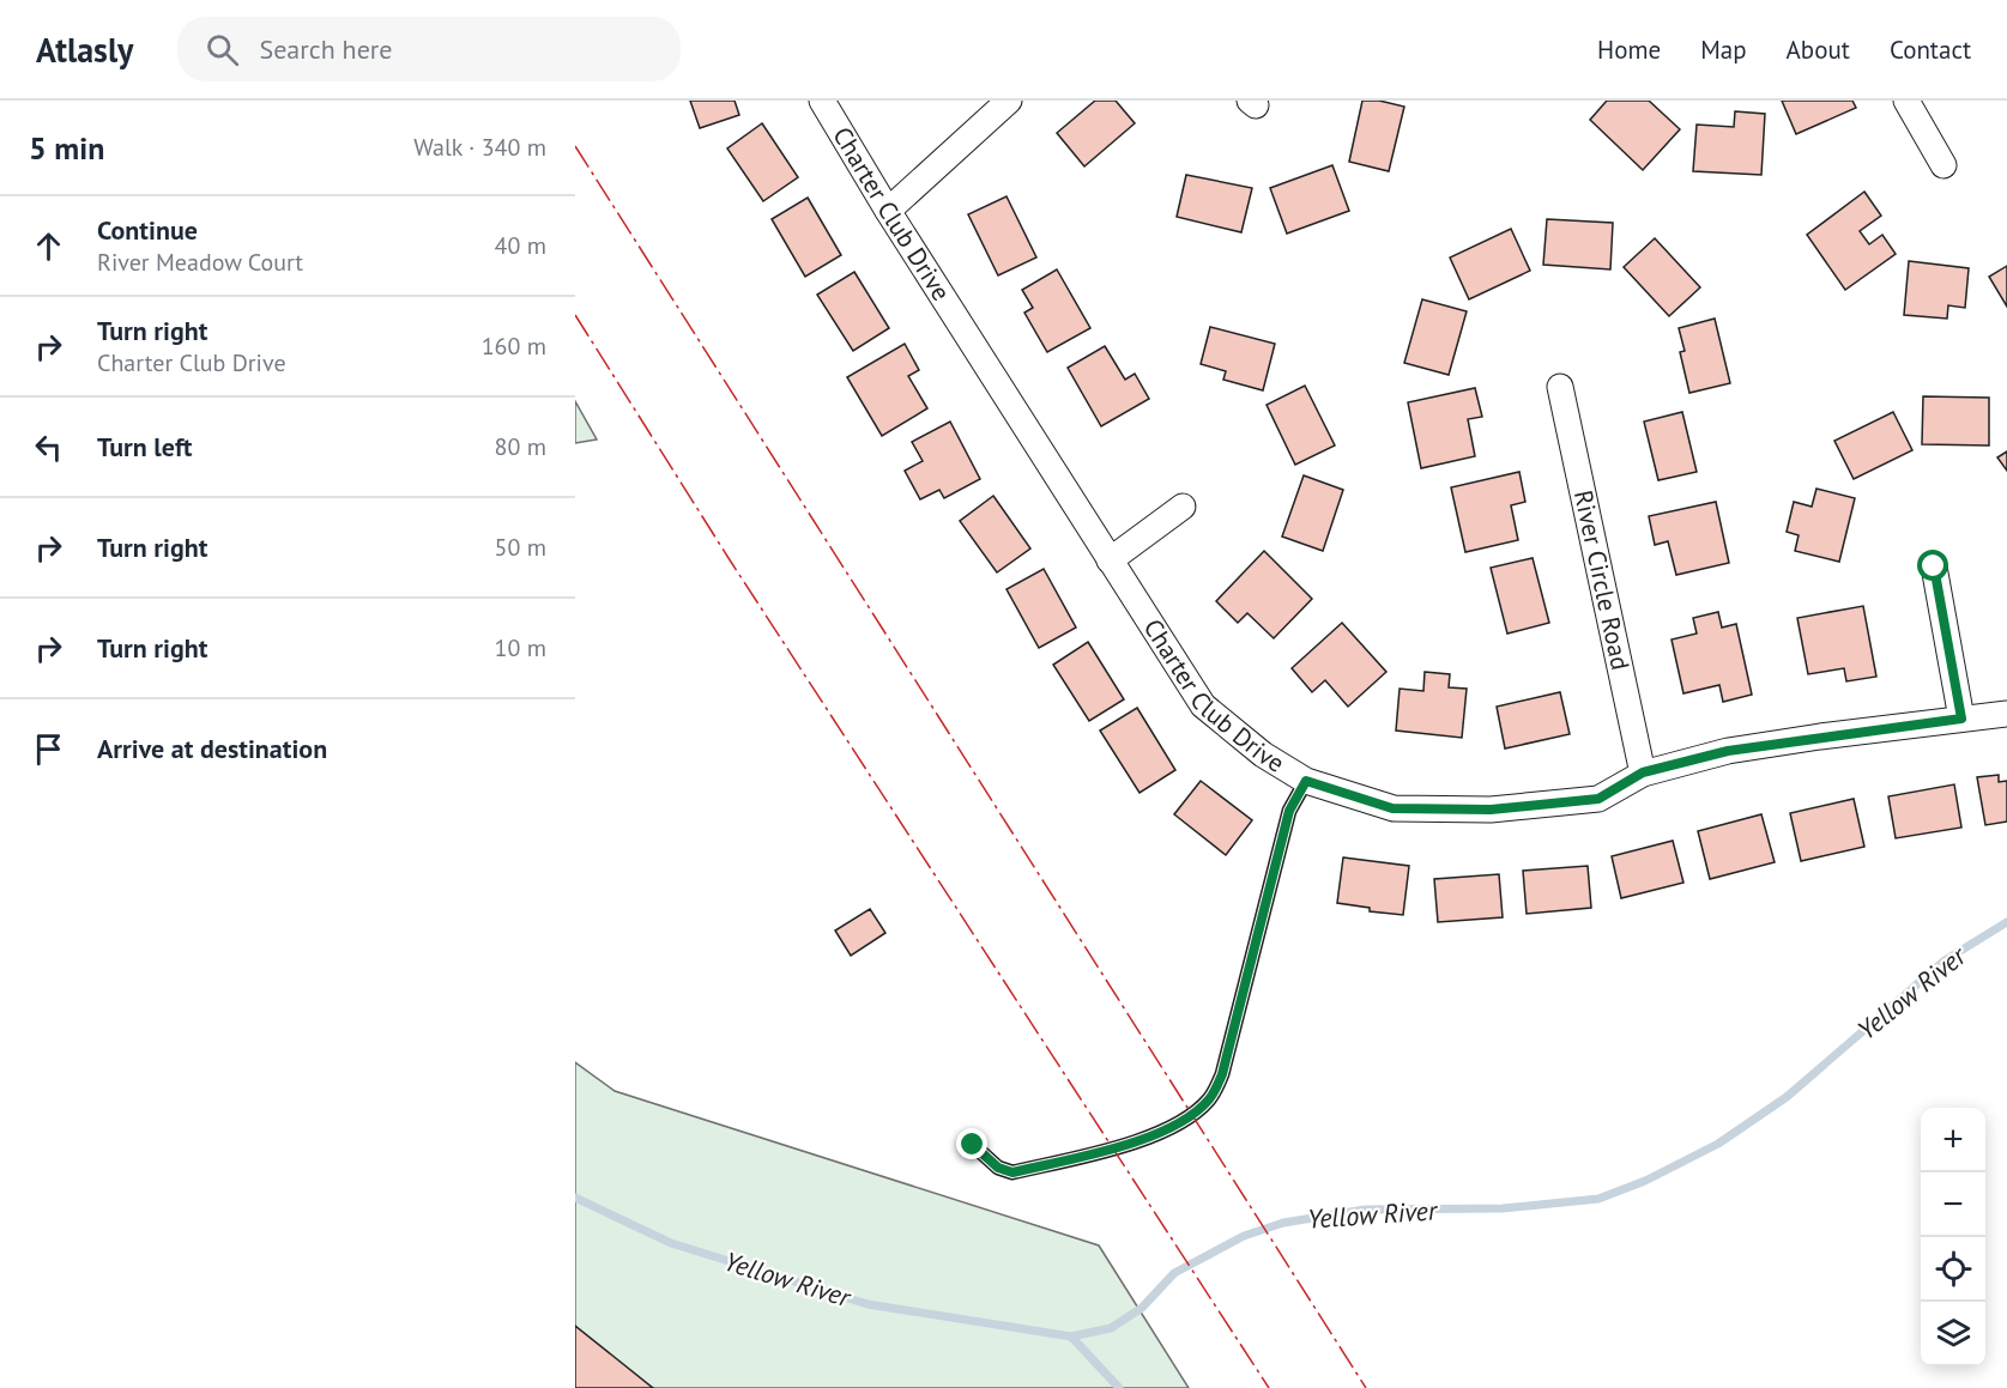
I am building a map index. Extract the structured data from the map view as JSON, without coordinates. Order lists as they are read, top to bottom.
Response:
{
  "streets": {
    "street": ["Charter Club Drive", "River Circle Road"]
  },
  "crossings": [
    ["Charter Club Drive", "River Circle Road"]
  ],
  "water": ["Yellow River"],
  "page": {
    "header": "Atlasly",
    "search": "Search here",
    "nav": [
      "Home",
      "Map",
      "About",
      "Contact"
    ],
    "heading": ["5 min", "Walk · 340 m"],
    "list": [
      ["Continue", "River Meadow Court", "40 m"],
      ["Turn right", "Charter Club Drive", "160 m"],
      ["Turn left", "80 m"],
      ["Turn right", "50 m"],
      ["Turn right", "10 m"],
      "Arrive at destination"
    ],
    "map_buttons": ["+", "−"]
  }
}
